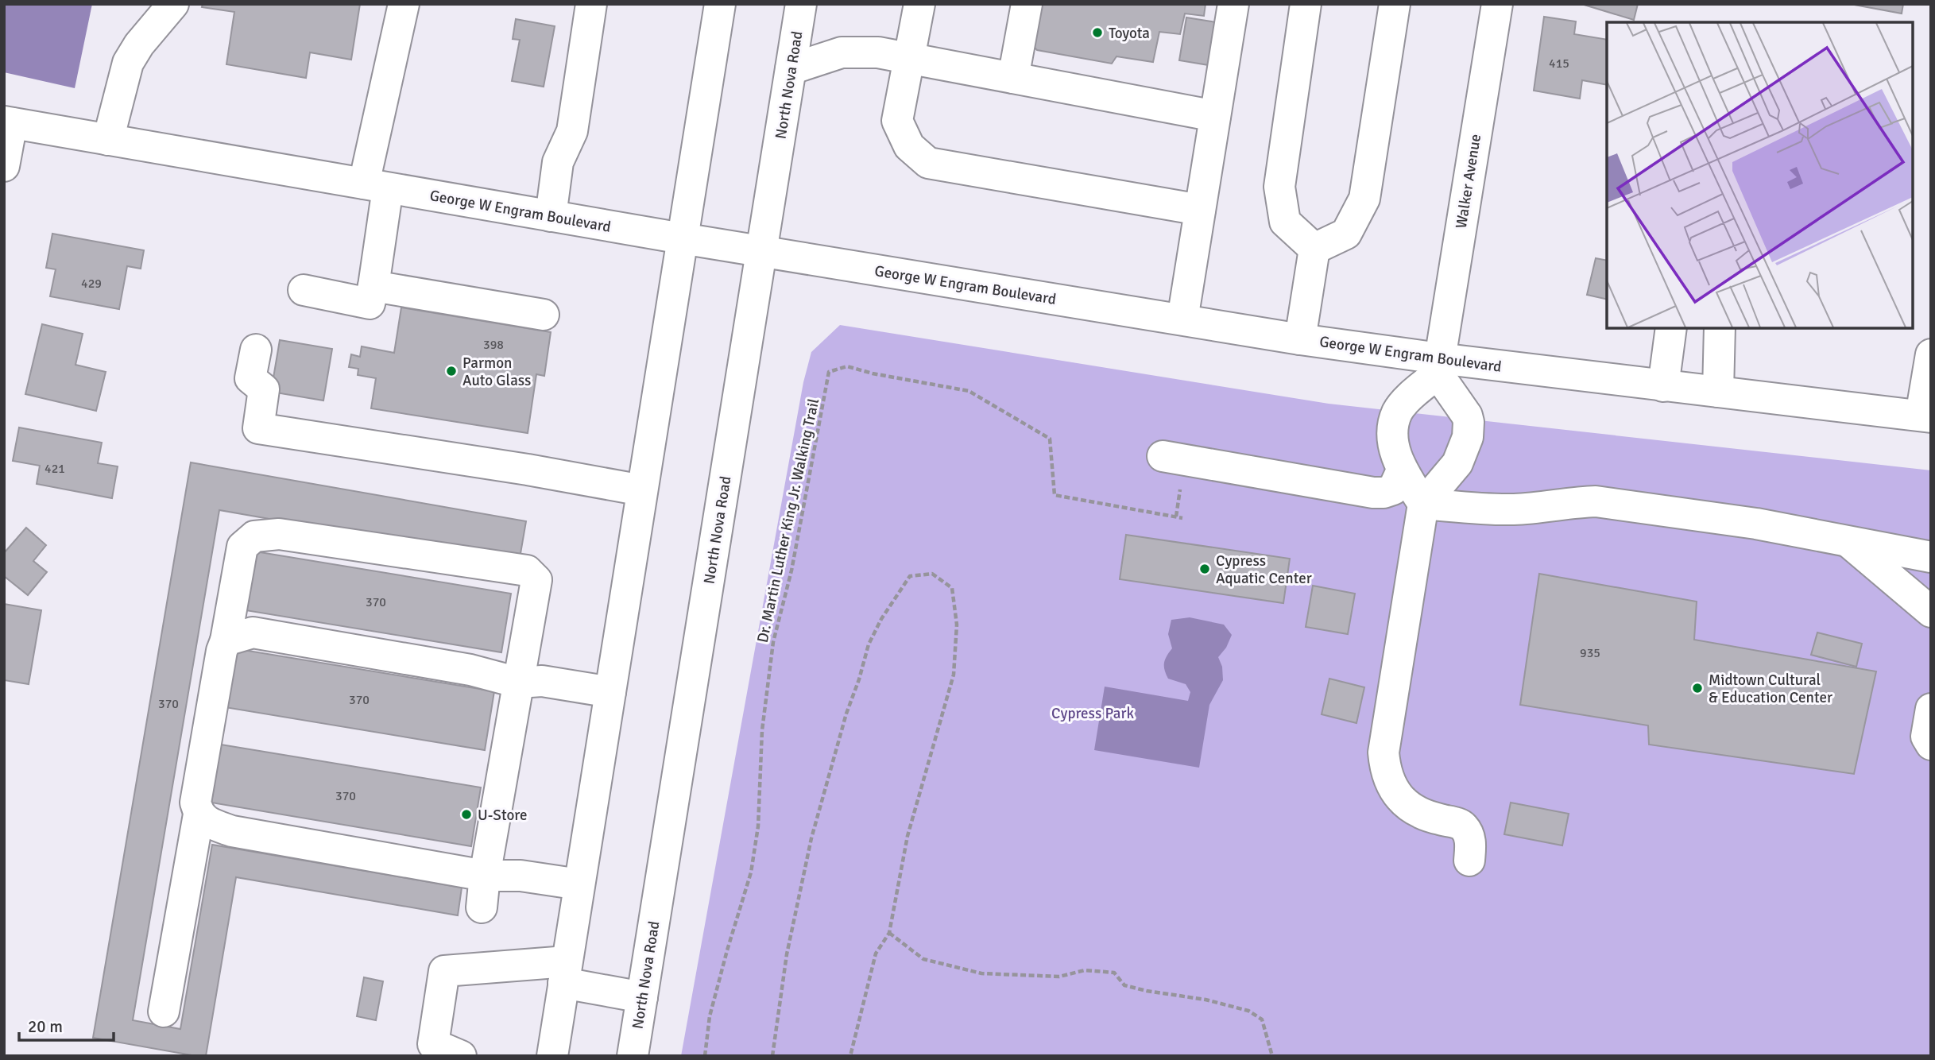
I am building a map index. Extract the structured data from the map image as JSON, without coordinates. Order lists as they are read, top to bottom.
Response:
{
  "streets": {
    "main road": ["North Nova Road", "Walker Avenue", "George W Engram Boulevard"],
    "path": ["Dr. Martin Luther King Jr. Walking Trail"]
  },
  "crossings": [
    ["North Nova Road", "George W Engram Boulevard"],
    ["Walker Avenue", "George W Engram Boulevard"]
  ],
  "parks": ["Cypress Park"],
  "places": [
    "Toyota",
    "Parmon Auto Glass",
    "Cypress Aquatic Center",
    "Midtown Cultural & Education Center",
    "U-Store"
  ],
  "house_numbers": [
    "415",
    "429",
    "398",
    "421",
    "370",
    "935",
    "370",
    "370",
    "370"
  ],
  "scale_bar": "20 m"
}
